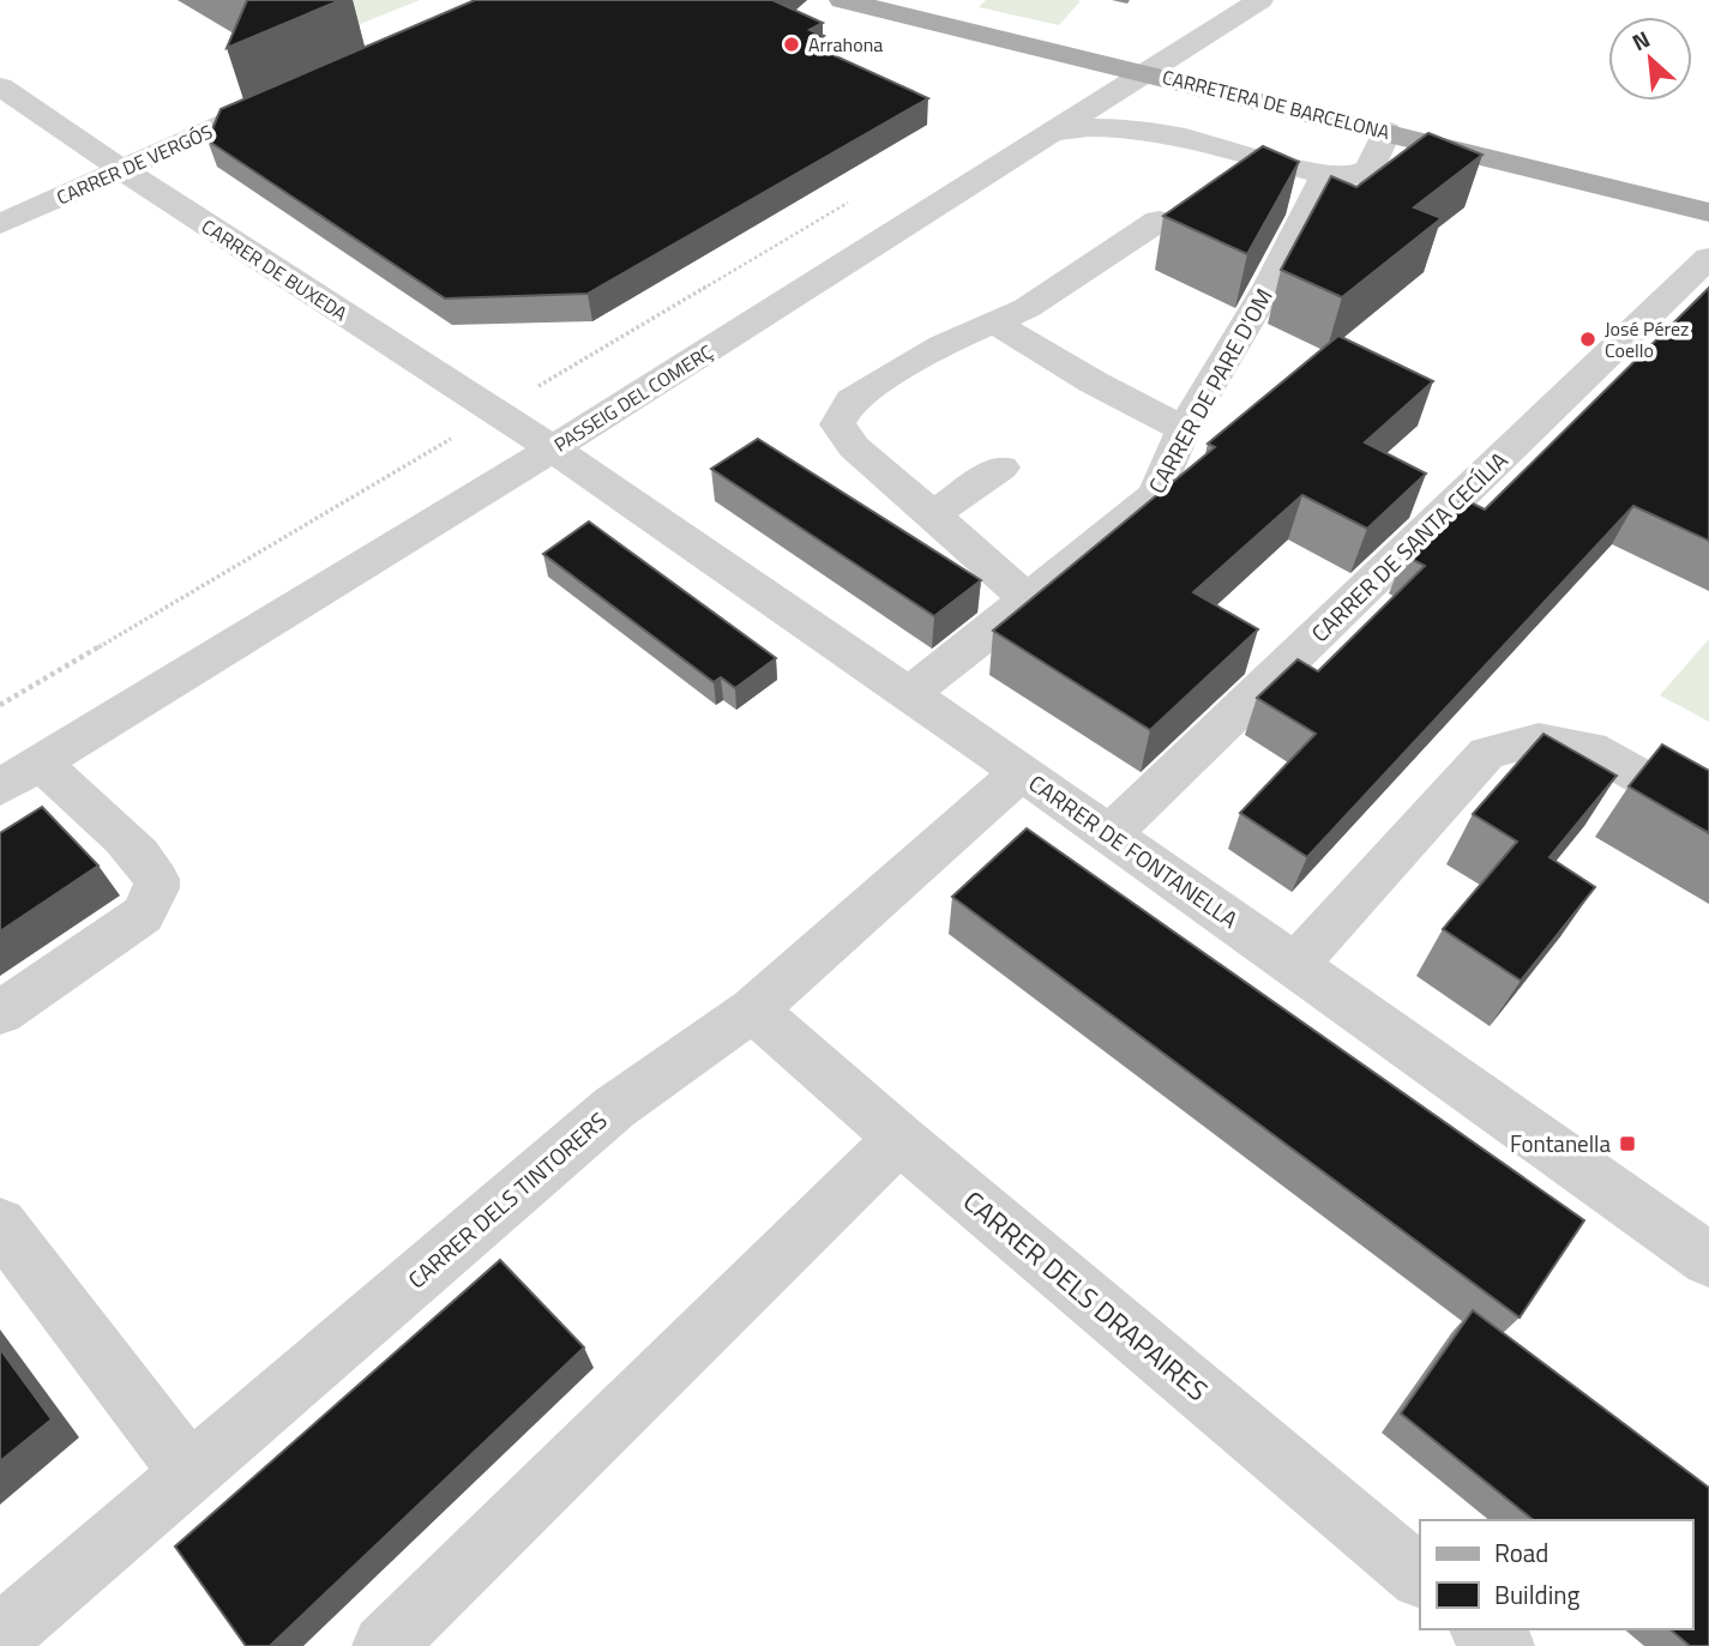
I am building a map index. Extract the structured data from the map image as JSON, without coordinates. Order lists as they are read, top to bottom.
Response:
{
  "streets": {
    "main road": ["CARRETERA DE BARCELONA"],
    "street": [
      "CARRER DE VERGÓS",
      "CARRER DE BUXEDA",
      "CARRER DE PARE D'OM",
      "PASSEIG DEL COMERÇ",
      "CARRER DE SANTA CECÍLIA",
      "CARRER DE FONTANELLA",
      "CARRER DELS TINTORERS",
      "CARRER DELS DRAPAIRES"
    ]
  },
  "crossings": [
    ["CARRETERA DE BARCELONA", "PASSEIG DEL COMERÇ"],
    ["CARRER DE VERGÓS", "CARRER DE BUXEDA"],
    ["CARRER DE BUXEDA", "PASSEIG DEL COMERÇ"],
    ["CARRER DE BUXEDA", "CARRER DE FONTANELLA"],
    ["CARRER DE PARE D'OM", "CARRER DE FONTANELLA"],
    ["PASSEIG DEL COMERÇ", "CARRER DE FONTANELLA"],
    ["CARRER DE SANTA CECÍLIA", "CARRER DE FONTANELLA"],
    ["CARRER DE FONTANELLA", "CARRER DELS TINTORERS"],
    ["CARRER DELS TINTORERS", "CARRER DELS DRAPAIRES"]
  ],
  "places": {
    "other": ["Arrahona", "José Pérez Coello"],
    "transit": ["Fontanella"]
  },
  "legend": ["Road", "Building"],
  "north": "top left"
}
